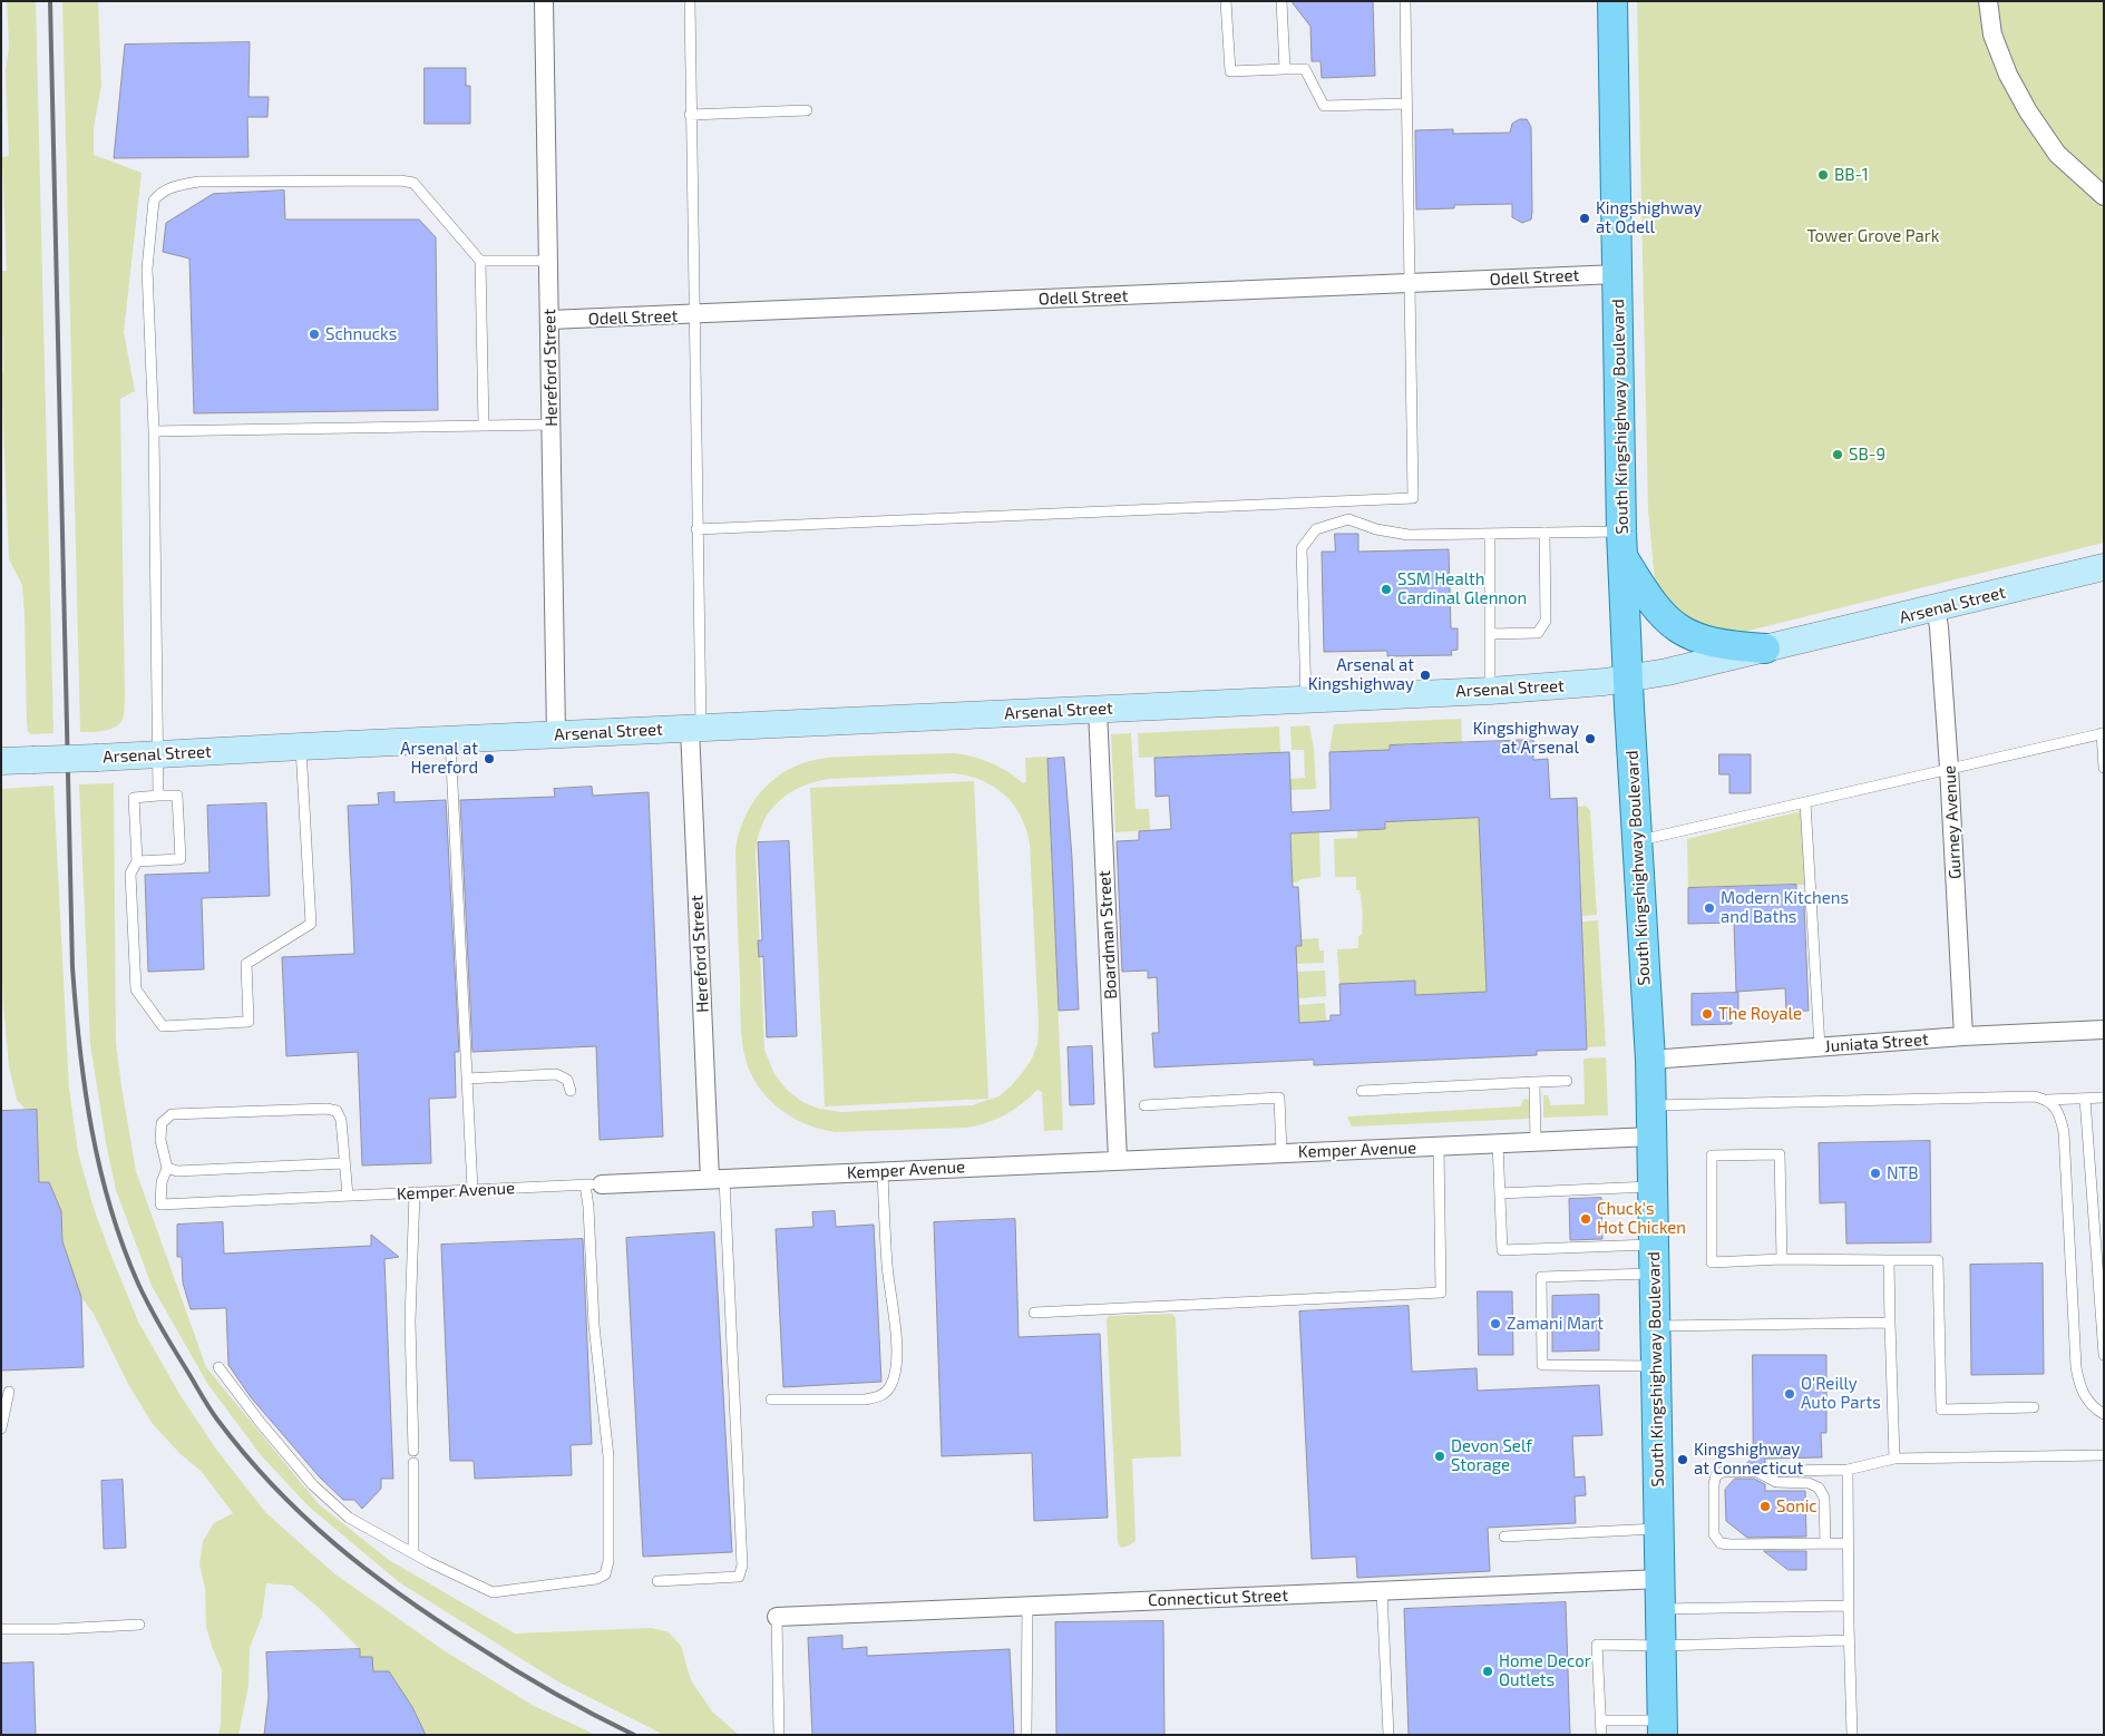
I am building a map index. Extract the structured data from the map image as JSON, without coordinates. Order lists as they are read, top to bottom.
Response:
{
  "streets": {
    "main road": ["South Kingshighway Boulevard", "Arsenal Street"],
    "street": [
      "Odell Street",
      "Hereford Street",
      "Gurney Avenue",
      "Boardman Street",
      "Juniata Street",
      "Kemper Avenue",
      "Connecticut Street"
    ]
  },
  "crossings": [
    ["Odell Street", "Hereford Street"],
    ["Odell Street", "South Kingshighway Boulevard"],
    ["Hereford Street", "Arsenal Street"],
    ["Hereford Street", "Kemper Avenue"],
    ["South Kingshighway Boulevard", "Arsenal Street"],
    ["South Kingshighway Boulevard", "Juniata Street"],
    ["South Kingshighway Boulevard", "Kemper Avenue"],
    ["South Kingshighway Boulevard", "Connecticut Street"],
    ["Arsenal Street", "Gurney Avenue"],
    ["Arsenal Street", "Boardman Street"],
    ["Gurney Avenue", "Juniata Street"],
    ["Boardman Street", "Kemper Avenue"]
  ],
  "parks": ["Tower Grove Park"],
  "places": [
    "BB-1",
    "Kingshighway at Odell",
    "Schnucks",
    "SB-9",
    "SSM Health Cardinal Glennon",
    "Arsenal at Kingshighway",
    "Kingshighway at Arsenal",
    "Arsenal at Hereford",
    "Modern Kitchens and Baths",
    "The Royale",
    "NTB",
    "Chuck's Hot Chicken",
    "Zamani Mart",
    "O'Reilly Auto Parts",
    "Devon Self Storage",
    "Kingshighway at Connecticut",
    "Sonic",
    "Home Decor Outlets"
  ]
}
